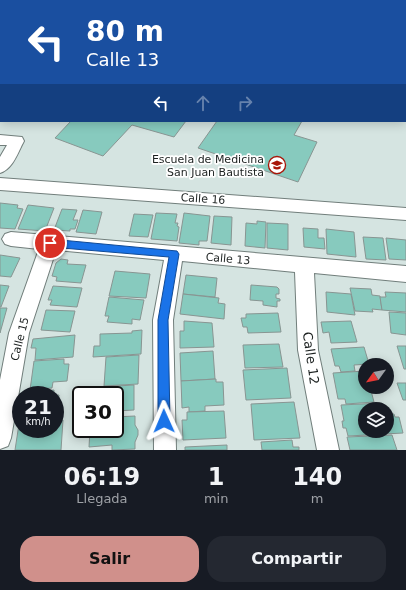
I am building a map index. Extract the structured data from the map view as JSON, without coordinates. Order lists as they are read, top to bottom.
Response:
{
  "streets": {
    "street": [
      "Calle 16",
      "Calle 13",
      "Calle 15",
      "Calle 12"
    ]
  },
  "crossings": [
    ["Calle 13", "Calle 15"],
    ["Calle 13", "Calle 12"]
  ],
  "places": {
    "school or university": ["Escuela de Medicina San Juan Bautista"]
  },
  "north": "bottom left",
  "page": {
    "turn": ["80 m", "Calle 13"],
    "speed": "21 km/h",
    "limit": "30",
    "eta": [
      "06:19",
      "Llegada",
      "1",
      "min",
      "140",
      "m"
    ],
    "buttons": ["Salir", "Compartir"]
  }
}
